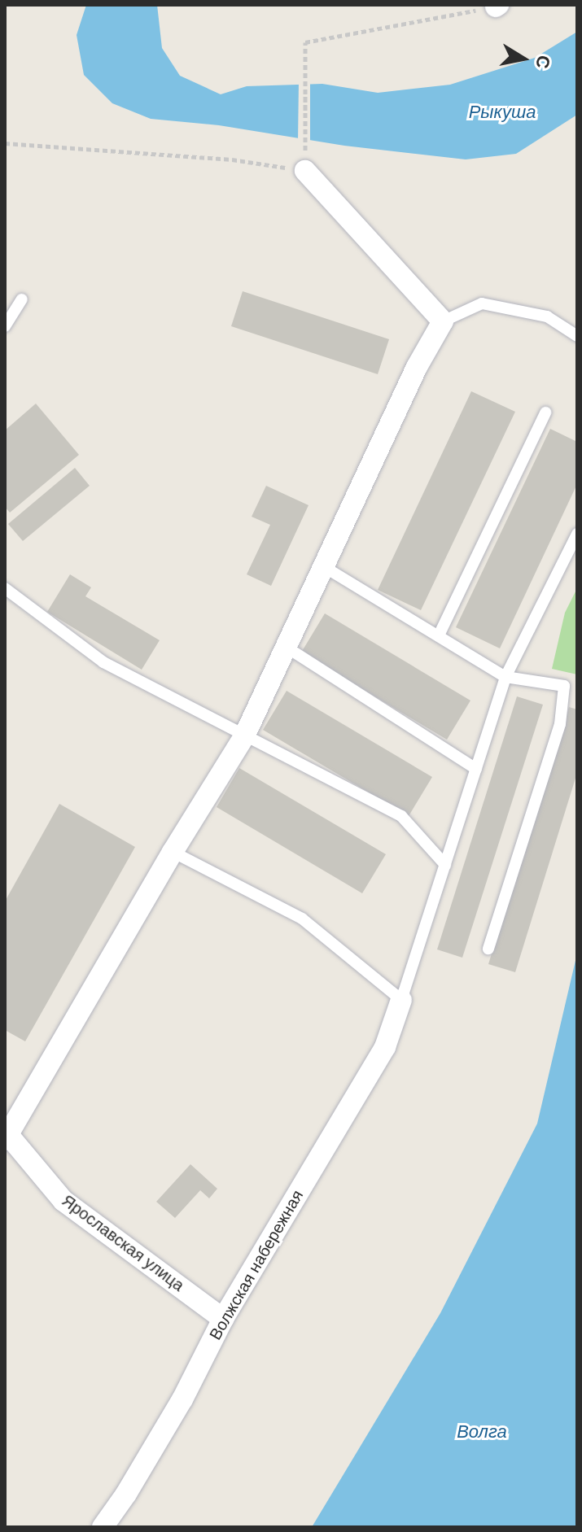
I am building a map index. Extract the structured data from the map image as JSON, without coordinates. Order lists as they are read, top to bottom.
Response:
{
  "streets": {
    "street": ["Ярославская улица", "Волжская набережная"]
  },
  "crossings": [
    ["Ярославская улица", "Волжская набережная"]
  ],
  "water": ["Рыкуша", "Волга"],
  "north": "right"
}
